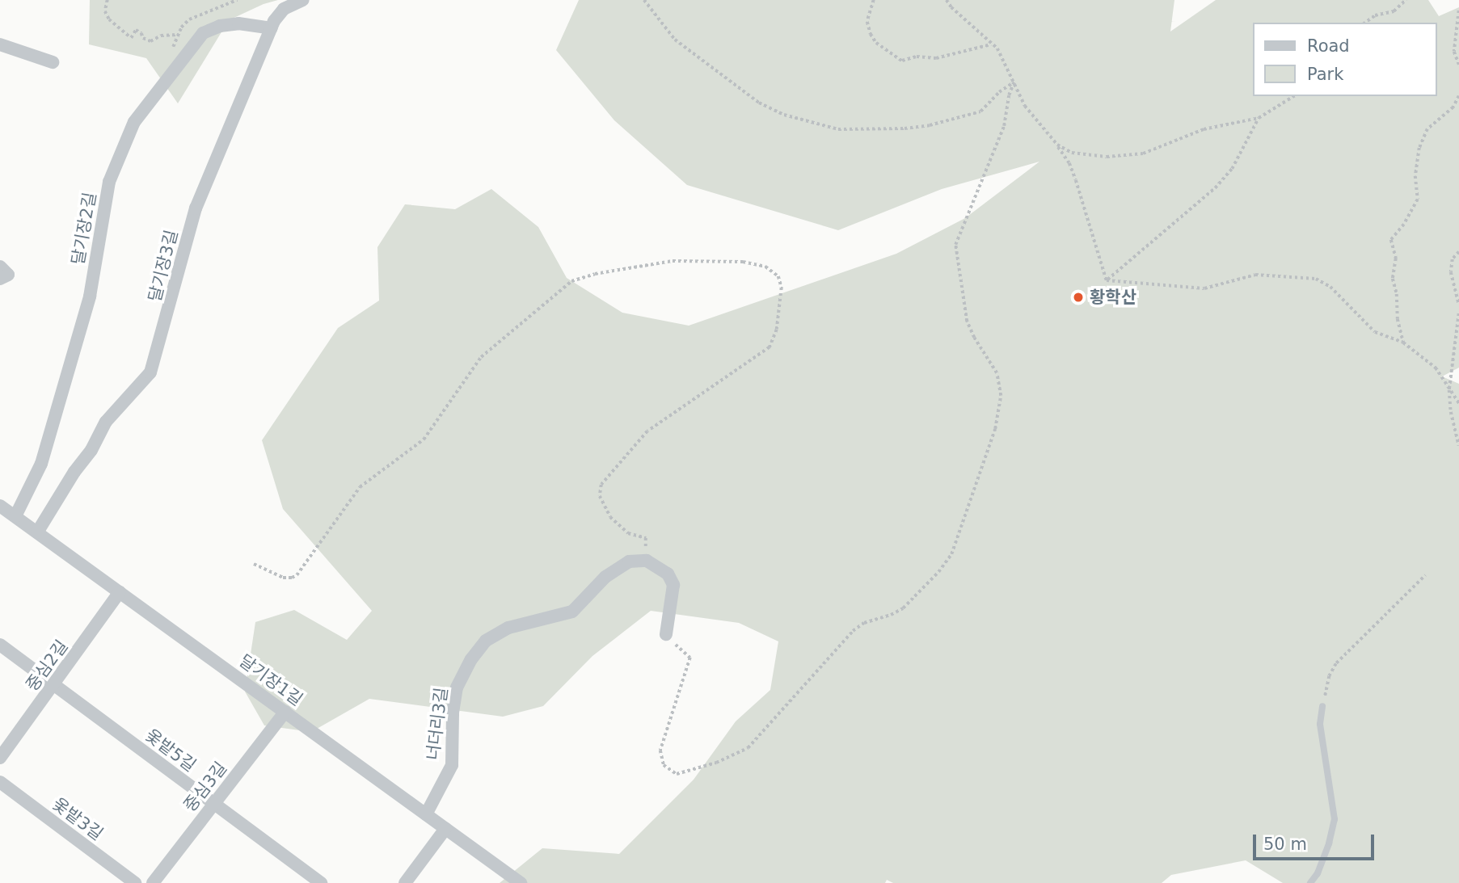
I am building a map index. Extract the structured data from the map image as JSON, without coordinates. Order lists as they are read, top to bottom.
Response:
{
  "streets": {
    "street": [
      "달기장2길",
      "달기장3길",
      "중심2길",
      "달기장1길",
      "너더리3길",
      "옻밭5길",
      "중심3길",
      "옻밭3길"
    ]
  },
  "crossings": [
    ["달기장2길", "달기장3길"],
    ["달기장2길", "달기장1길"],
    ["달기장3길", "달기장1길"],
    ["중심2길", "달기장1길"],
    ["중심2길", "옻밭5길"],
    ["달기장1길", "너더리3길"],
    ["달기장1길", "중심3길"],
    ["옻밭5길", "중심3길"]
  ],
  "places": ["황학산"],
  "legend": ["Road", "Park"],
  "scale_bar": "50 m"
}
